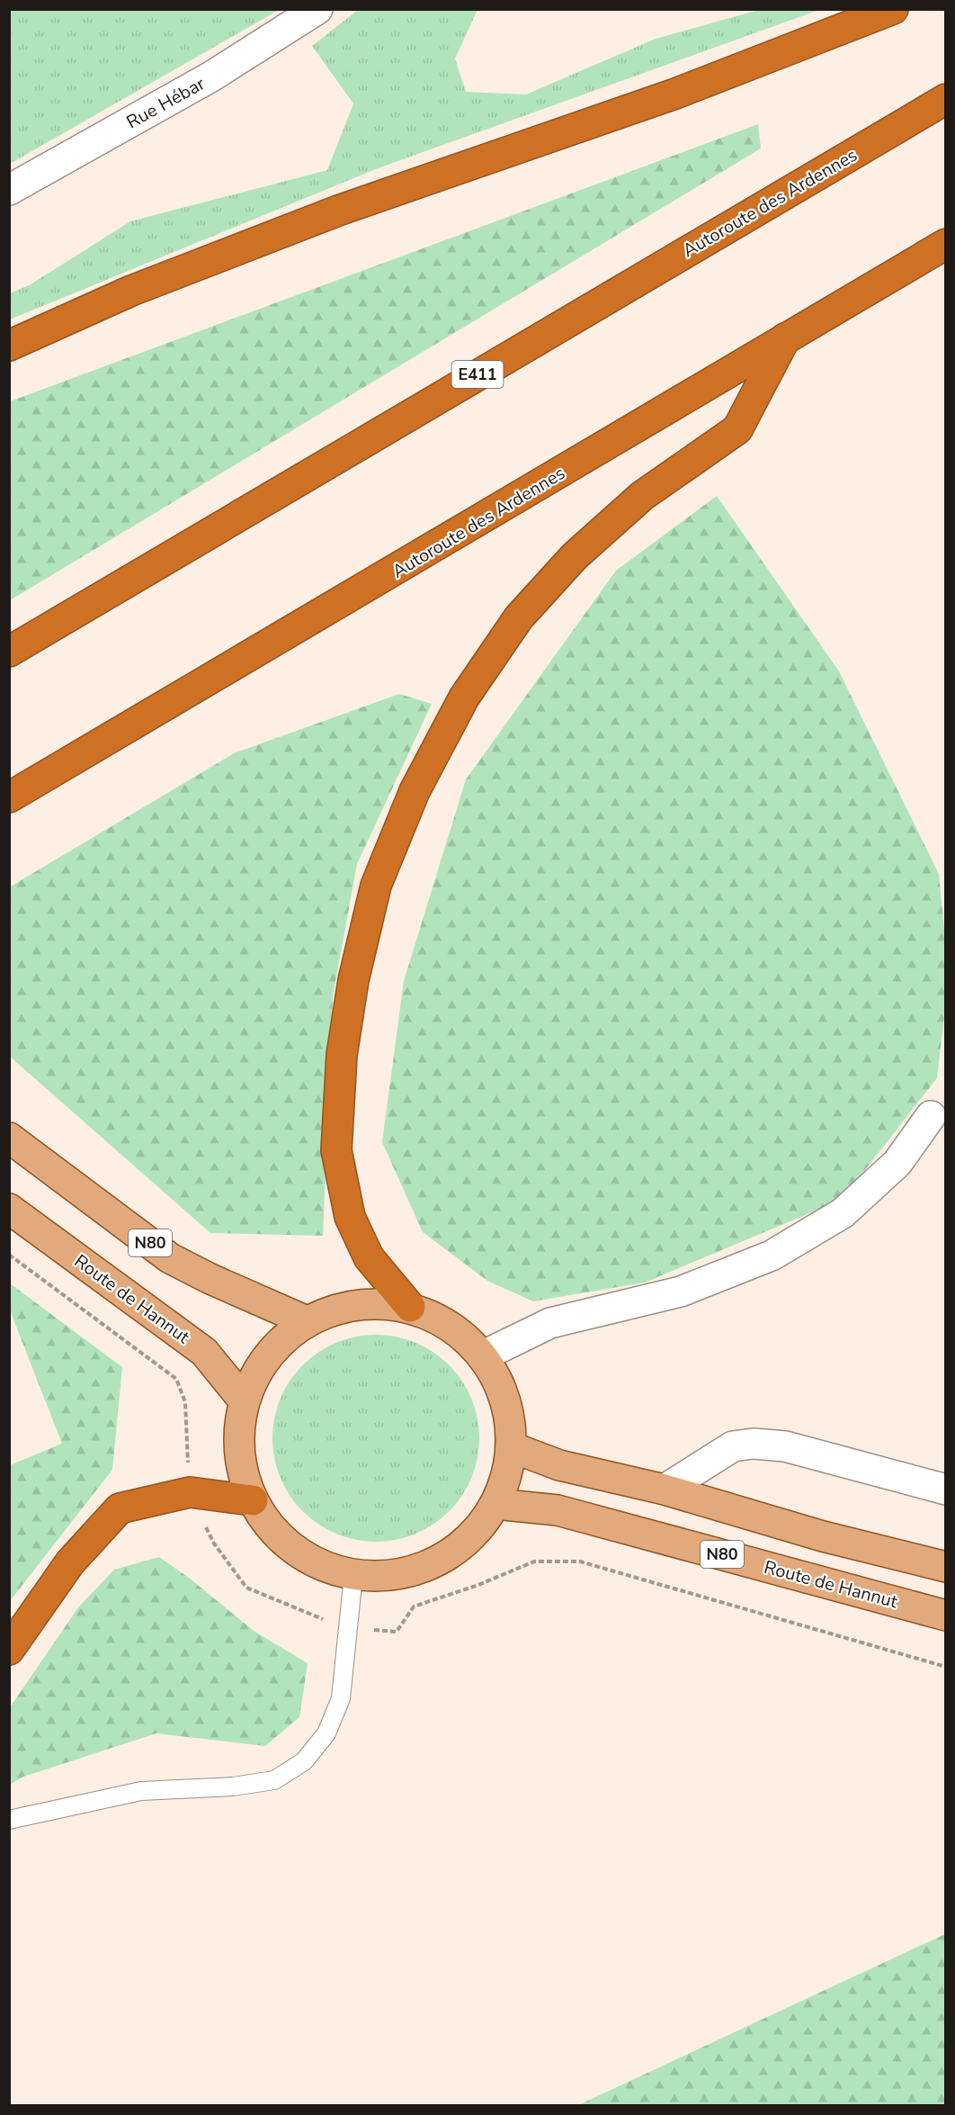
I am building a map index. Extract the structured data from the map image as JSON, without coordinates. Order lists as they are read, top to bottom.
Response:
{
  "streets": {
    "highway": ["Autoroute des Ardennes", "E411"],
    "main road": ["N80", "Route de Hannut"],
    "street": ["Rue Hébar"]
  }
}
